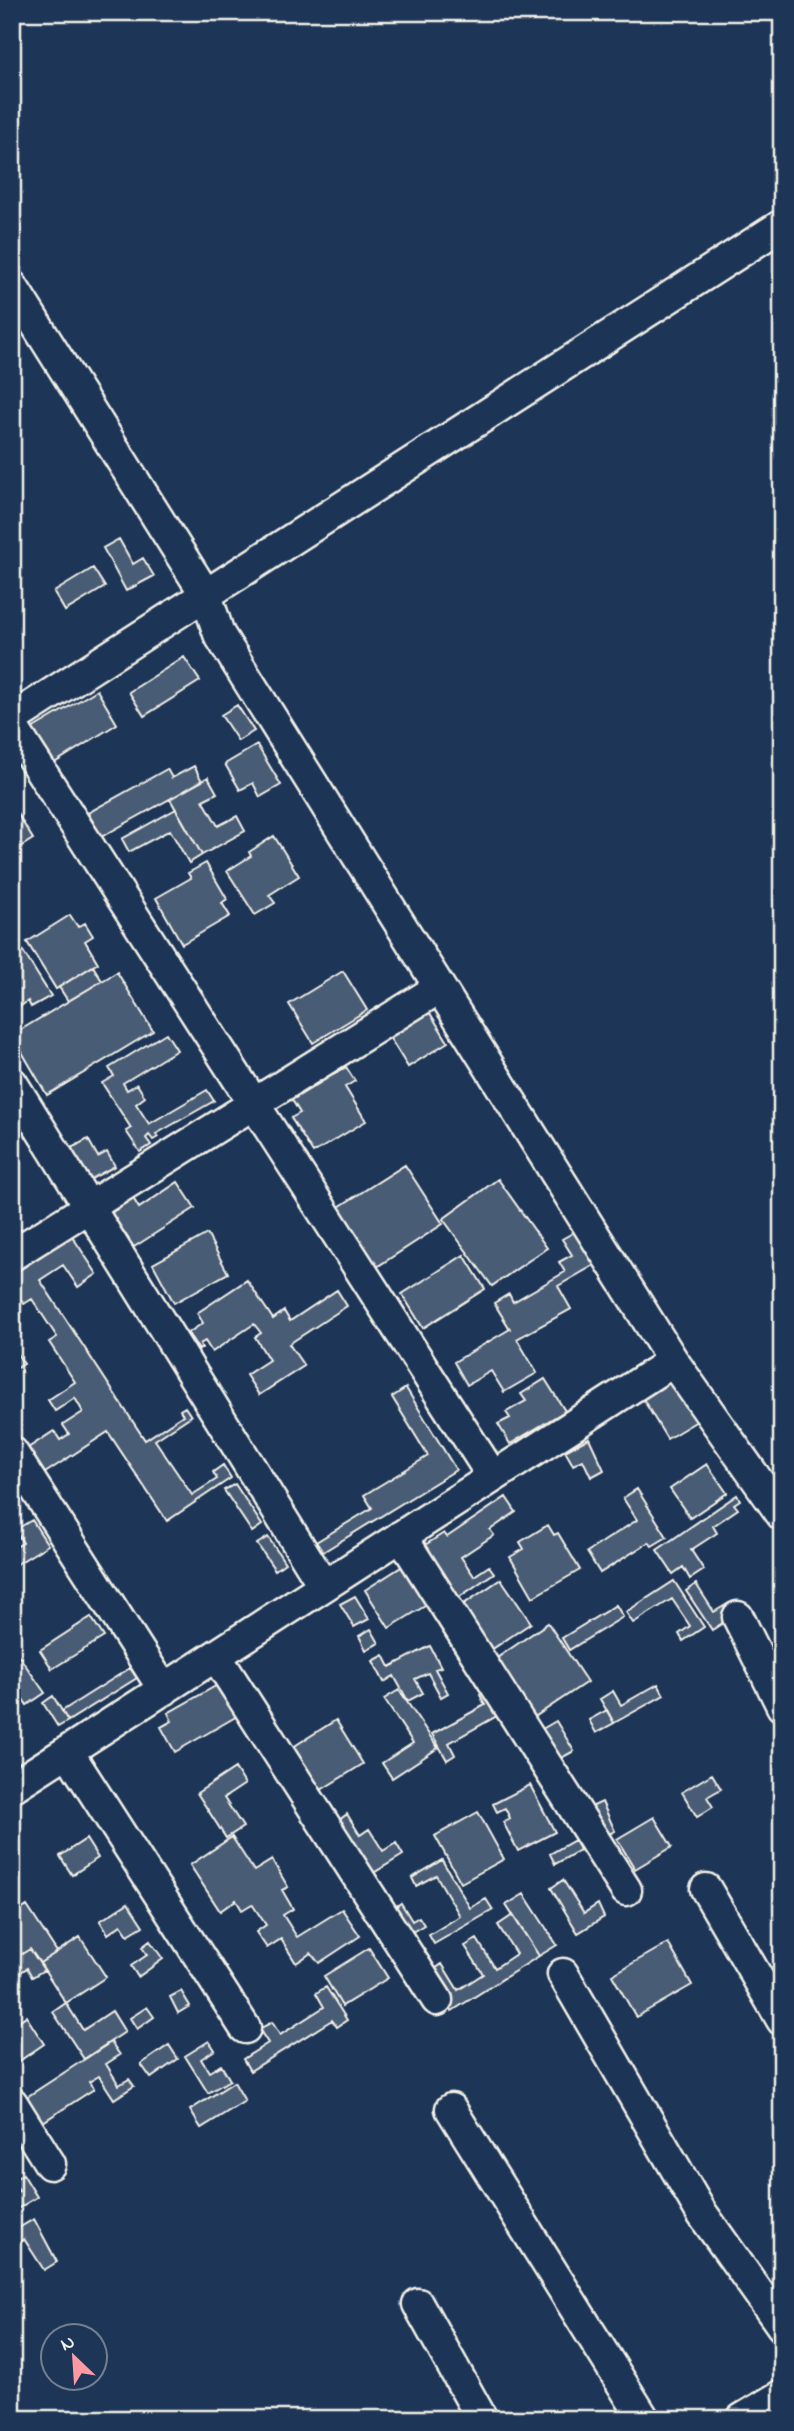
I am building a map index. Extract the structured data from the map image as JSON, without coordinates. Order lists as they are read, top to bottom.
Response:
{
  "north": "top left"
}
